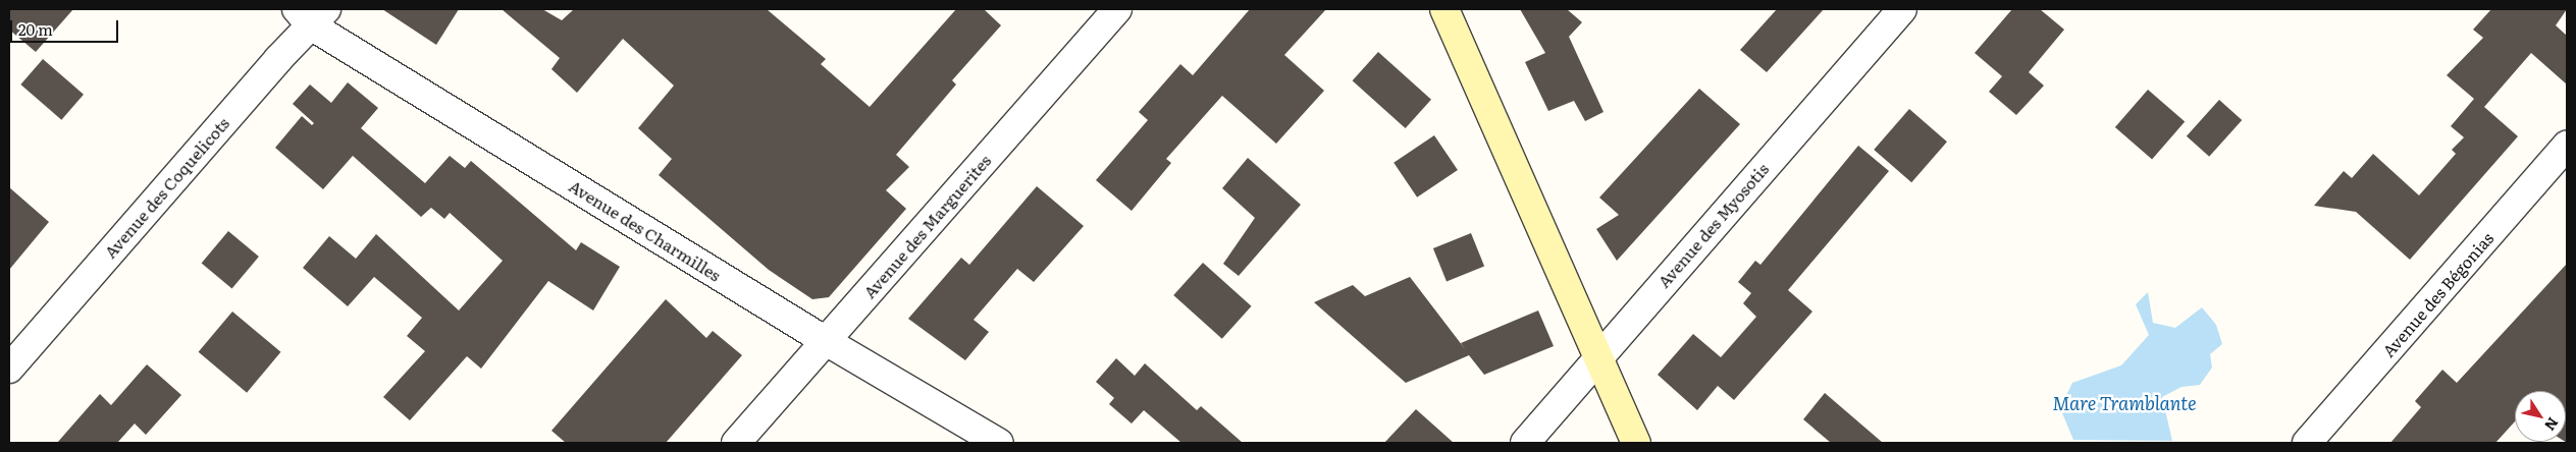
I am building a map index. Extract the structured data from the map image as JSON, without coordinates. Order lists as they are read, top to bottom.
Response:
{
  "streets": {
    "street": [
      "Avenue des Coquelicots",
      "Avenue des Myosotis",
      "Avenue des Marguerites",
      "Avenue des Charmilles",
      "Avenue des Bégonias"
    ]
  },
  "crossings": [
    ["Avenue des Coquelicots", "Avenue des Charmilles"],
    ["Avenue des Marguerites", "Avenue des Charmilles"]
  ],
  "water": ["Mare Tramblante"],
  "scale_bar": "20 m",
  "north": "bottom right"
}
